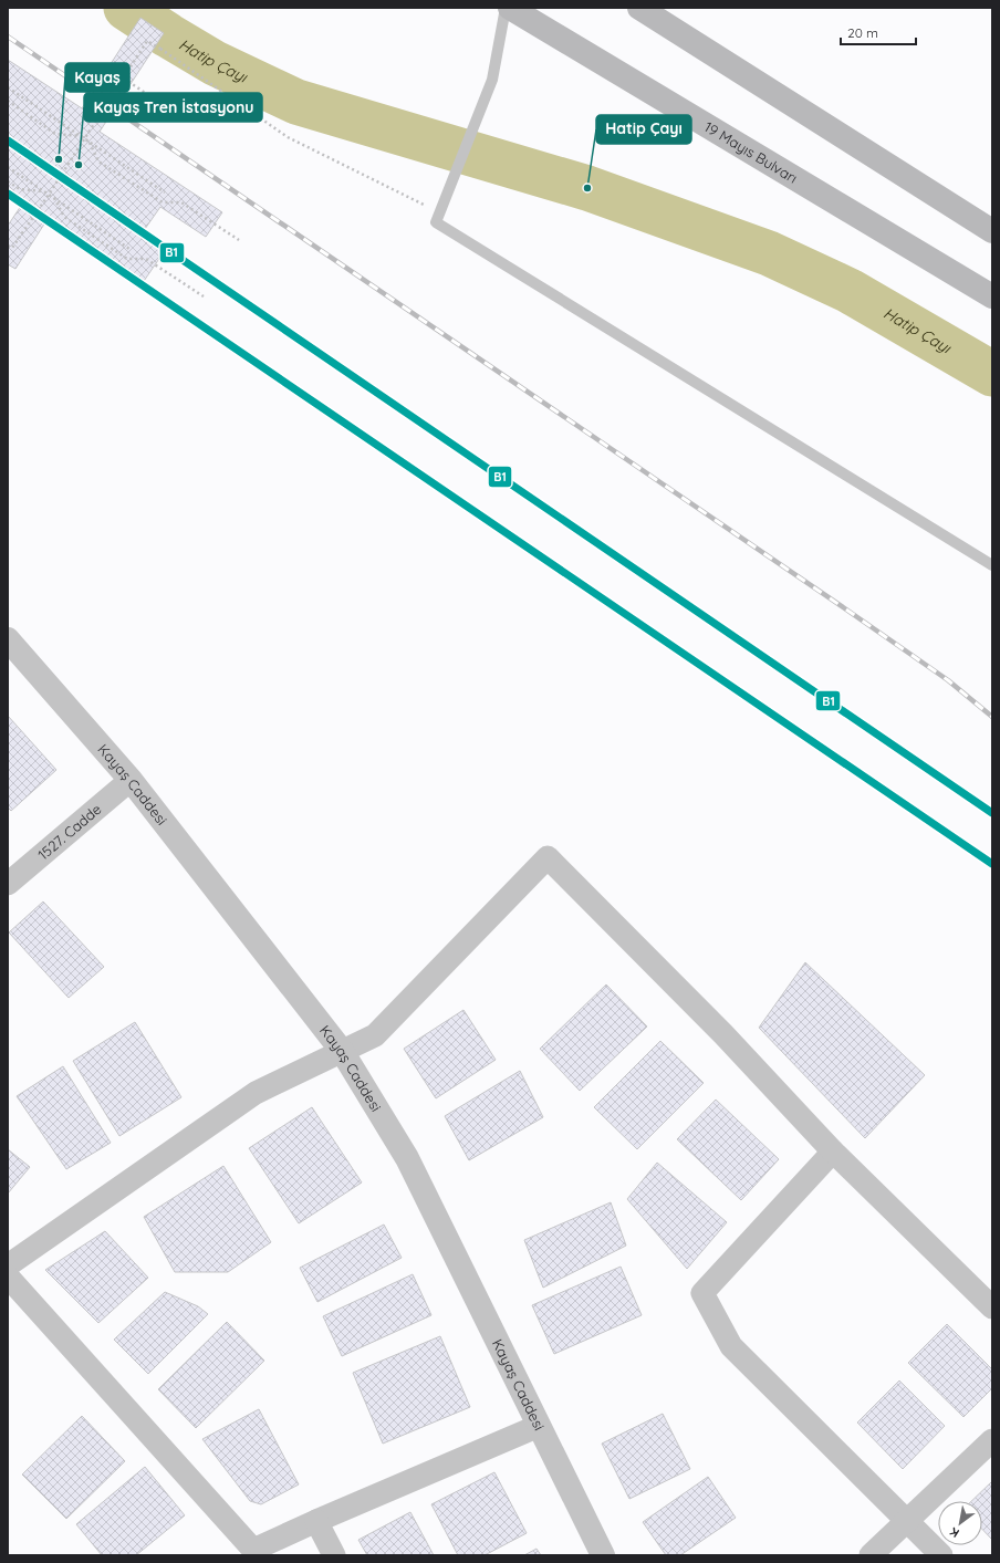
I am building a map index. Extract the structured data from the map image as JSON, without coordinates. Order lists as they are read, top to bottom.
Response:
{
  "streets": {
    "highway": ["19 Mayıs Bulvarı"],
    "street": ["Kayaş Caddesi", "1527. Cadde"]
  },
  "crossings": [
    ["Kayaş Caddesi", "1527. Cadde"]
  ],
  "water": ["Hatip Çayı"],
  "places": ["Kayaş", "Kayaş Tren İstasyonu", "Hatip Çayı"],
  "lines": ["transit line B1"],
  "scale_bar": "20 m",
  "north": "bottom left"
}
